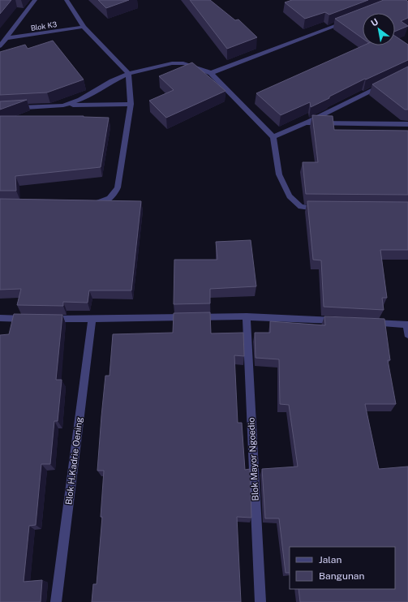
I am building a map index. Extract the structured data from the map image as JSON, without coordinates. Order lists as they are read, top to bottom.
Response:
{
  "streets": {
    "street": ["Blok K3", "Blok Mayor Ngoedio", "Blok H.Kadrie Oening"]
  },
  "legend": ["Jalan", "Bangunan"],
  "north": "top left"
}
